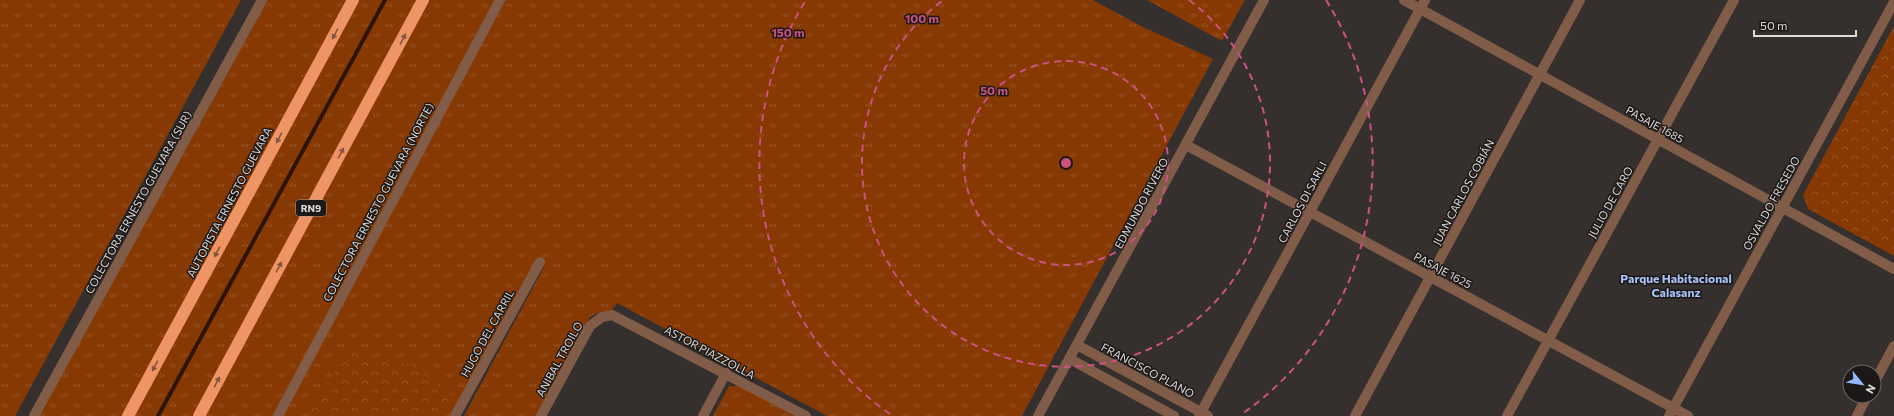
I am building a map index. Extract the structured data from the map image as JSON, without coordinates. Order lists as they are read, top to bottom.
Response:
{
  "streets": {
    "highway": ["AUTOPISTA ERNESTO GUEVARA", "RN9"],
    "street": [
      "PASAJE 1685",
      "JUAN CARLOS COBIÁN",
      "COLECTORA ERNESTO GUEVARA (SUR)",
      "COLECTORA ERNESTO GUEVARA (NORTE)",
      "CARLOS DI SARLI",
      "JULIO DE CARO",
      "EDMUNDO RIVERO",
      "OSVALDO FRESEDO",
      "PASAJE 1625",
      "HUGO DEL CARRIL",
      "ASTOR PIAZZOLLA",
      "ANIBAL TROILO",
      "FRANCISCO PLANO"
    ]
  },
  "crossings": [
    ["PASAJE 1685", "JUAN CARLOS COBIÁN"],
    ["PASAJE 1685", "CARLOS DI SARLI"],
    ["PASAJE 1685", "JULIO DE CARO"],
    ["PASAJE 1685", "OSVALDO FRESEDO"],
    ["JUAN CARLOS COBIÁN", "PASAJE 1625"],
    ["CARLOS DI SARLI", "PASAJE 1625"],
    ["CARLOS DI SARLI", "FRANCISCO PLANO"],
    ["JULIO DE CARO", "PASAJE 1625"],
    ["EDMUNDO RIVERO", "PASAJE 1625"],
    ["EDMUNDO RIVERO", "FRANCISCO PLANO"],
    ["OSVALDO FRESEDO", "PASAJE 1625"],
    ["ASTOR PIAZZOLLA", "ANIBAL TROILO"]
  ],
  "districts": ["Parque Habitacional Calasanz"],
  "scale_bar": "50 m",
  "north": "bottom right",
  "rings": ["100 m", "150 m", "50 m"]
}
